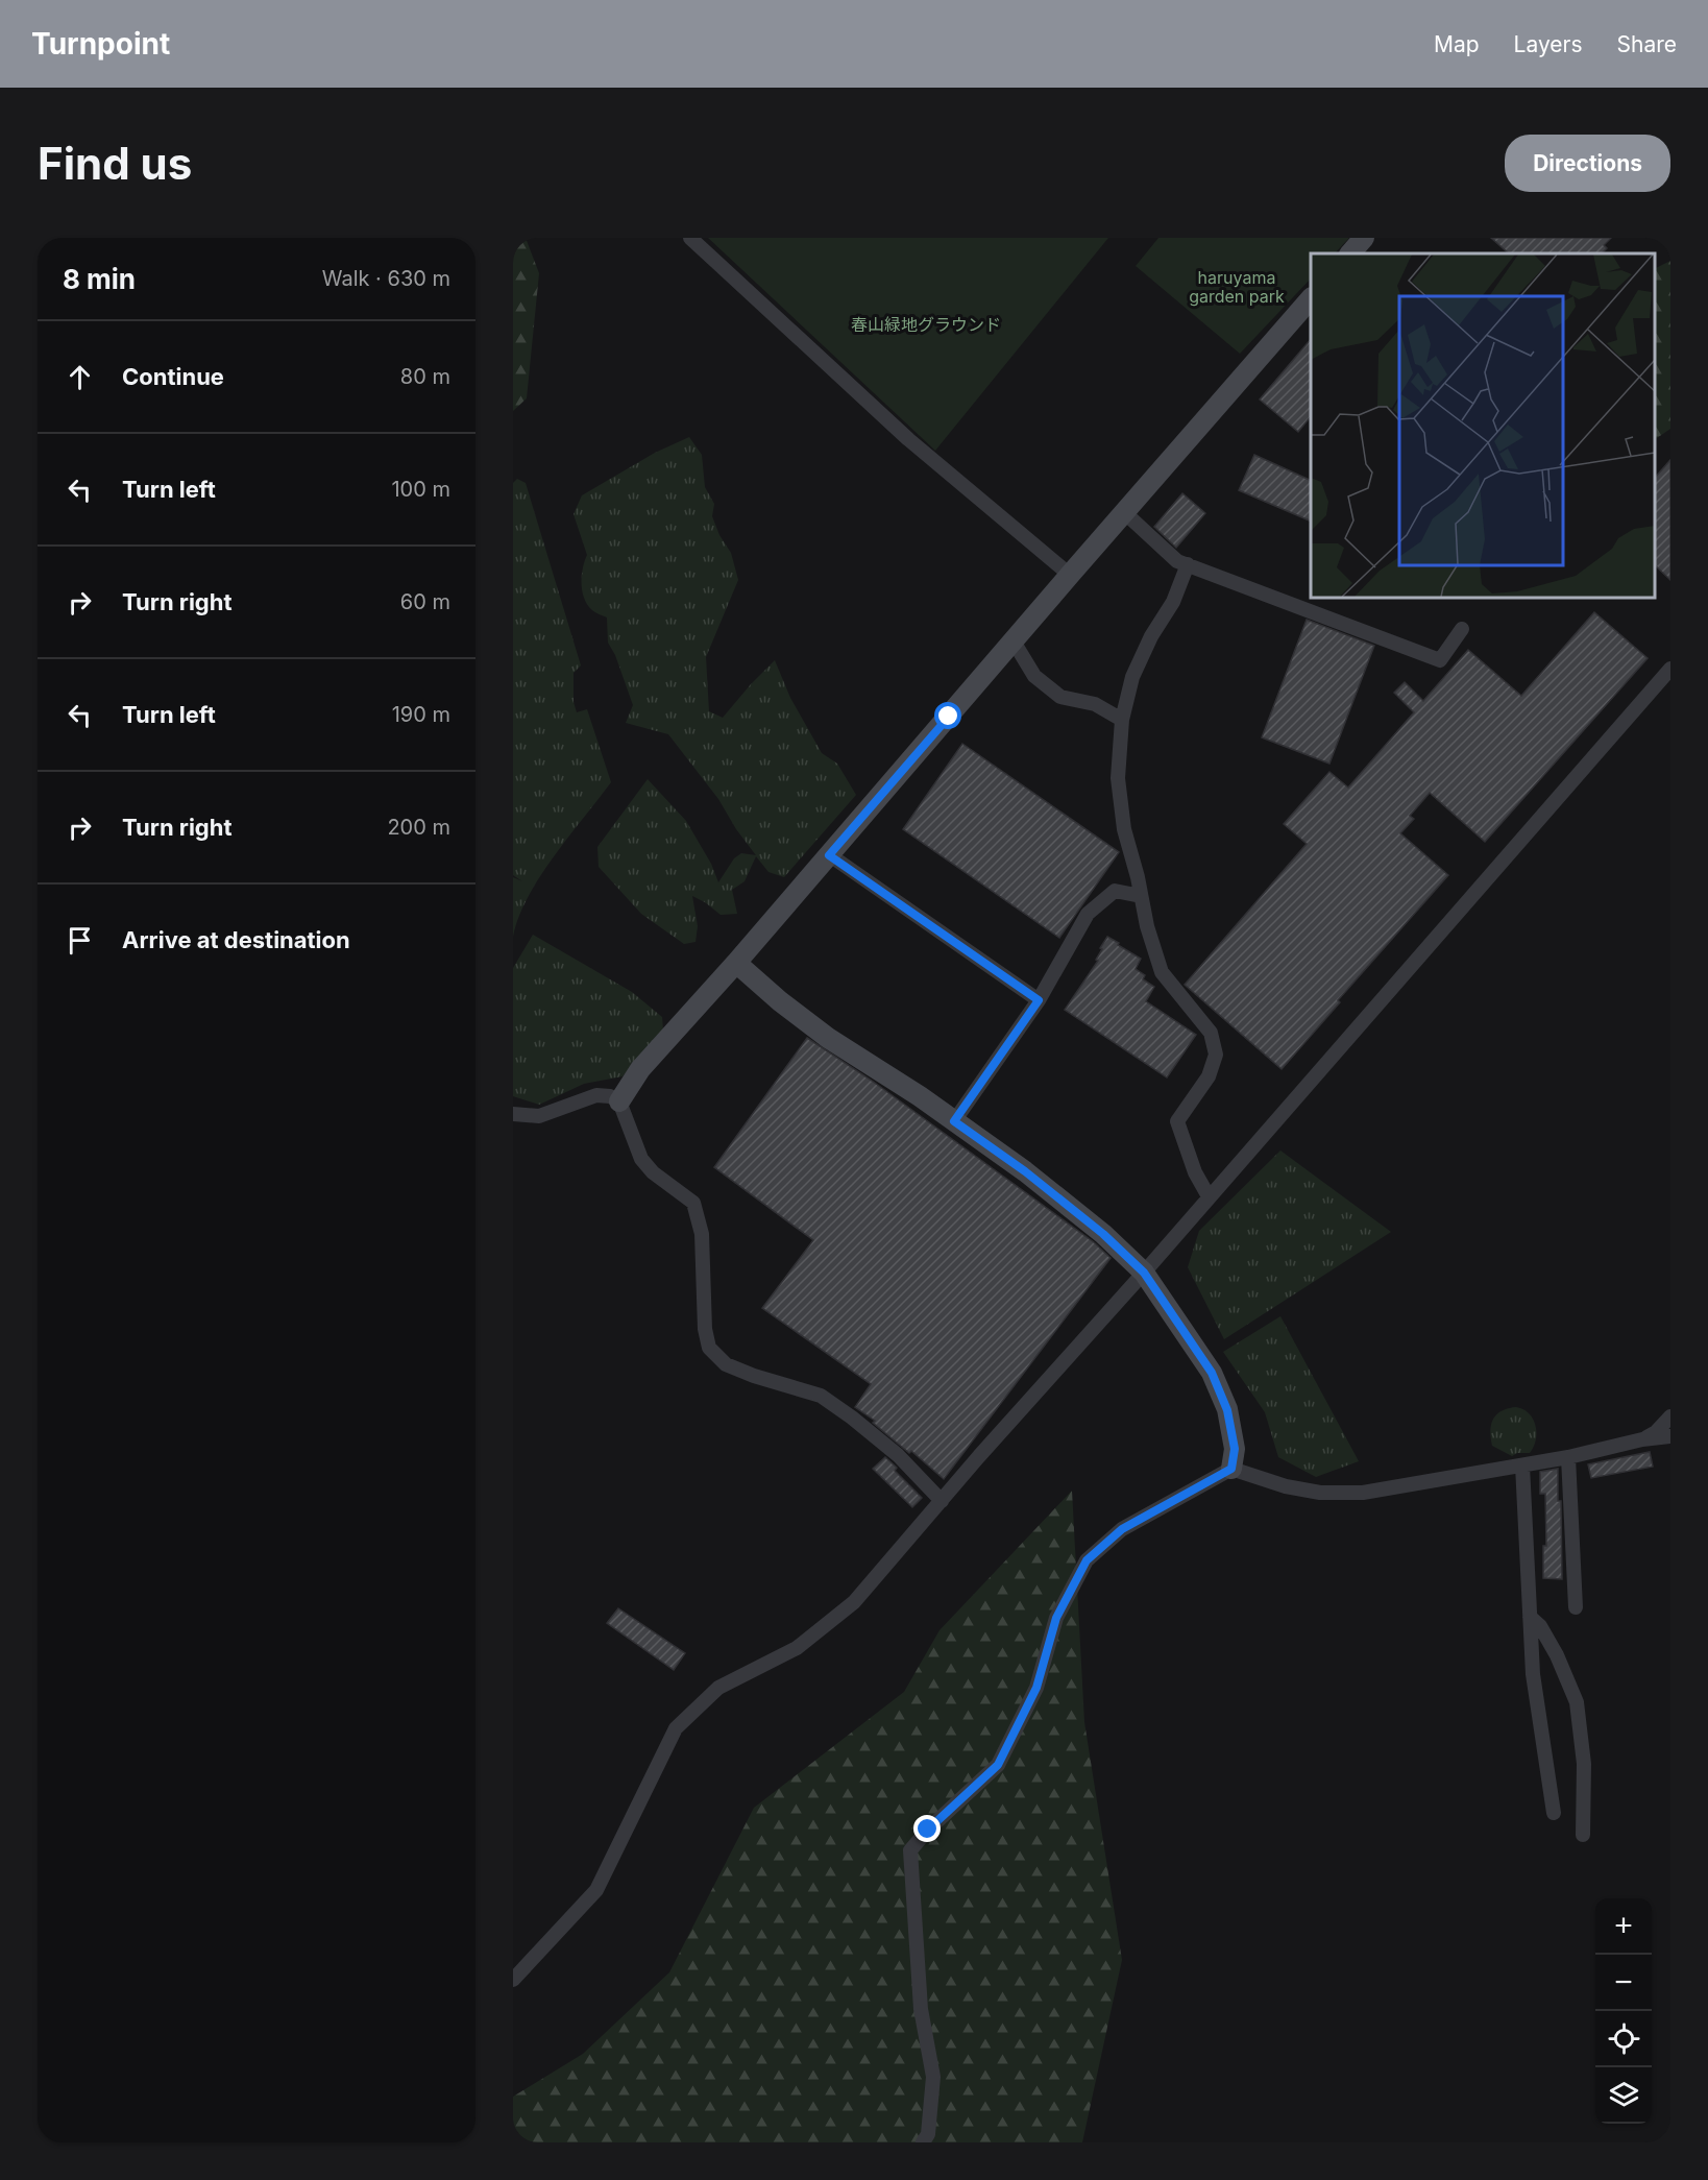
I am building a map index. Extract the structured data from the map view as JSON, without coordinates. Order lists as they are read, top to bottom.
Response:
{
  "parks": ["haruyama garden park", "春山緑地グラウンド"],
  "page": {
    "header": "Turnpoint",
    "nav": ["Map", "Layers", "Share"],
    "buttons": "Directions",
    "title": "Find us",
    "heading": ["8 min", "Walk · 630 m"],
    "list": [
      ["Continue", "80 m"],
      ["Turn left", "100 m"],
      ["Turn right", "60 m"],
      ["Turn left", "190 m"],
      ["Turn right", "200 m"],
      "Arrive at destination"
    ],
    "map_buttons": ["+", "−"]
  }
}
